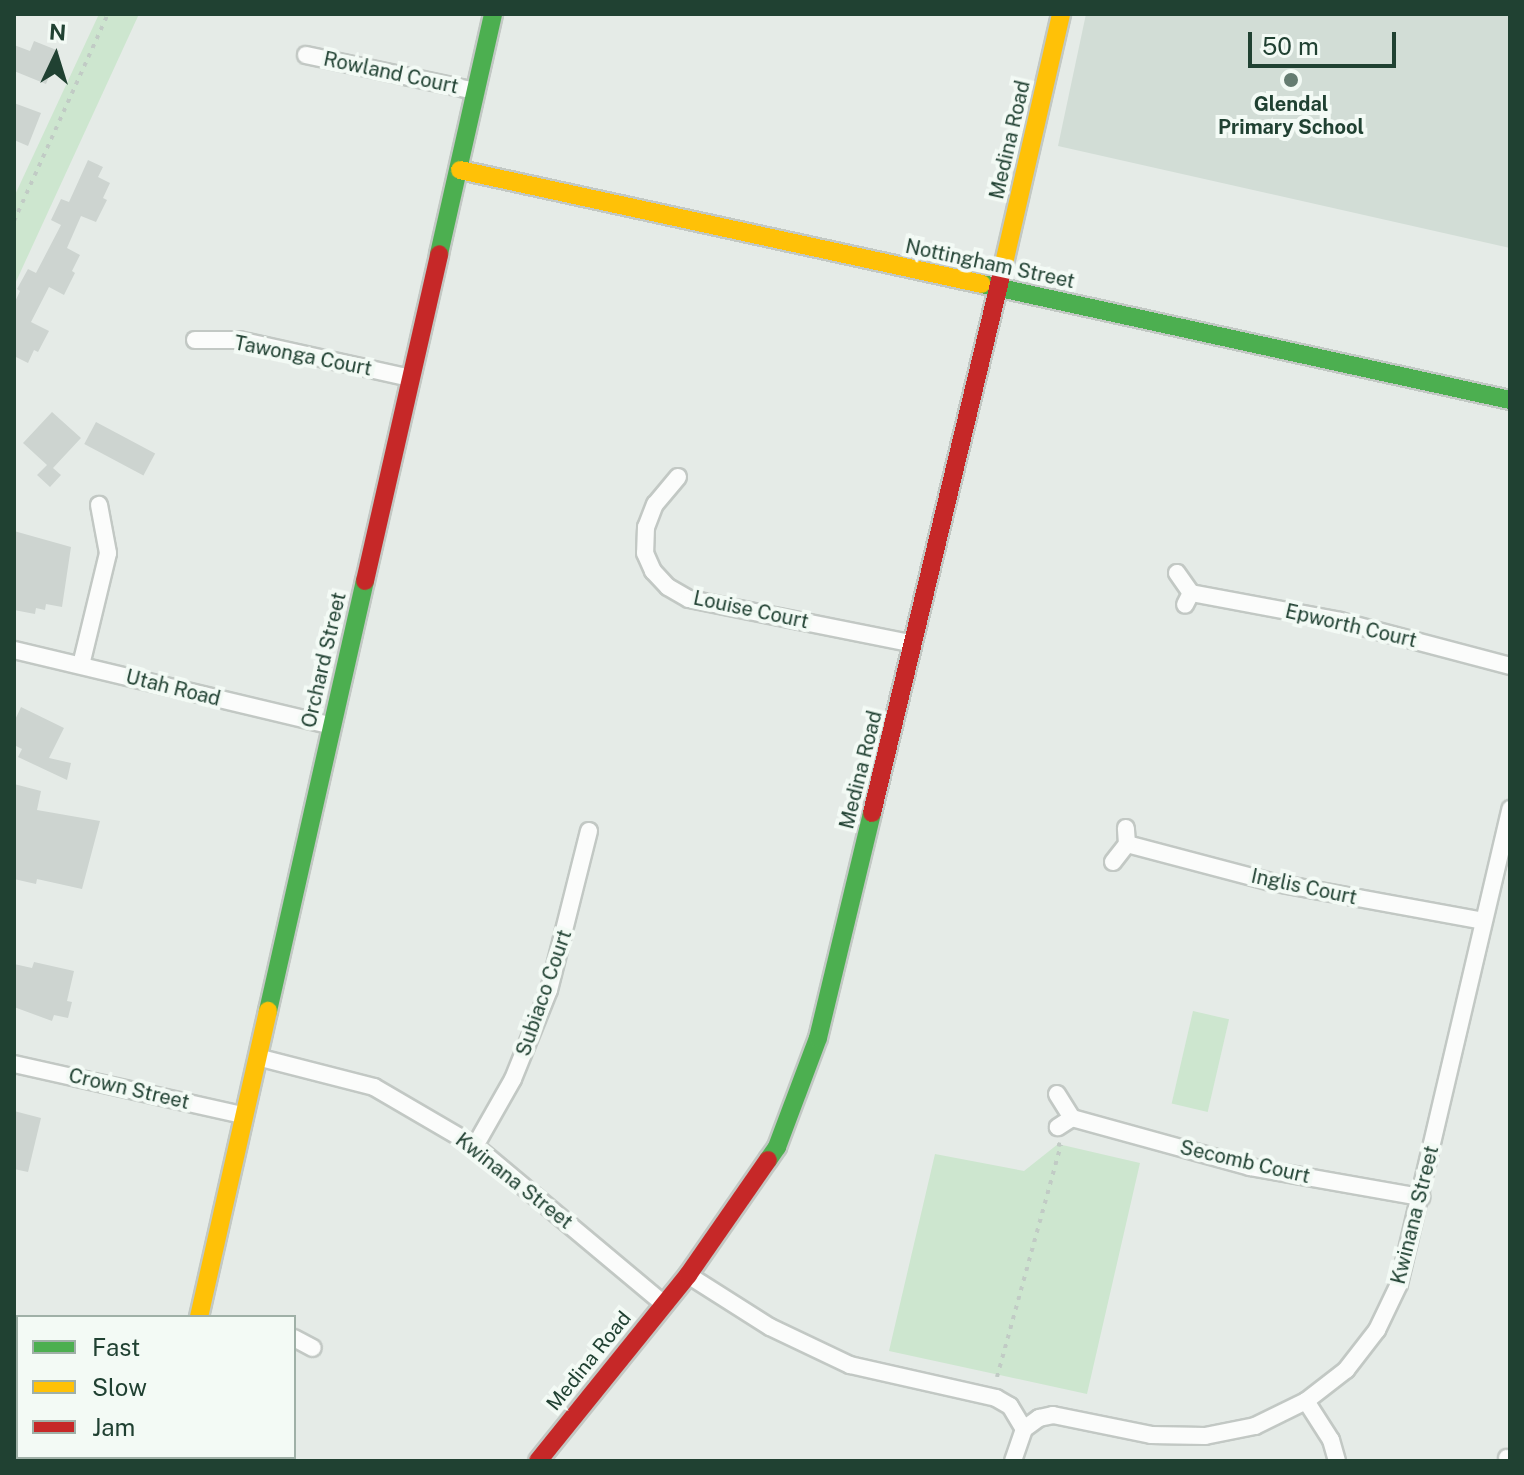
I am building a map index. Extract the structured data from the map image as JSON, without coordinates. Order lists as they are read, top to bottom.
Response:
{
  "streets": {
    "street": [
      "Rowland Court",
      "Medina Road",
      "Nottingham Street",
      "Tawonga Court",
      "Louise Court",
      "Epworth Court",
      "Orchard Street",
      "Utah Road",
      "Inglis Court",
      "Subiaco Court",
      "Crown Street",
      "Secomb Court",
      "Kwinana Street"
    ]
  },
  "crossings": [
    ["Rowland Court", "Orchard Street"],
    ["Medina Road", "Nottingham Street"],
    ["Medina Road", "Louise Court"],
    ["Medina Road", "Kwinana Street"],
    ["Nottingham Street", "Orchard Street"],
    ["Tawonga Court", "Orchard Street"],
    ["Orchard Street", "Utah Road"],
    ["Orchard Street", "Crown Street"],
    ["Orchard Street", "Kwinana Street"],
    ["Inglis Court", "Kwinana Street"],
    ["Subiaco Court", "Kwinana Street"],
    ["Secomb Court", "Kwinana Street"]
  ],
  "places": ["Glendal Primary School"],
  "legend": ["Fast", "Slow", "Jam"],
  "scale_bar": "50 m",
  "north": "top"
}
